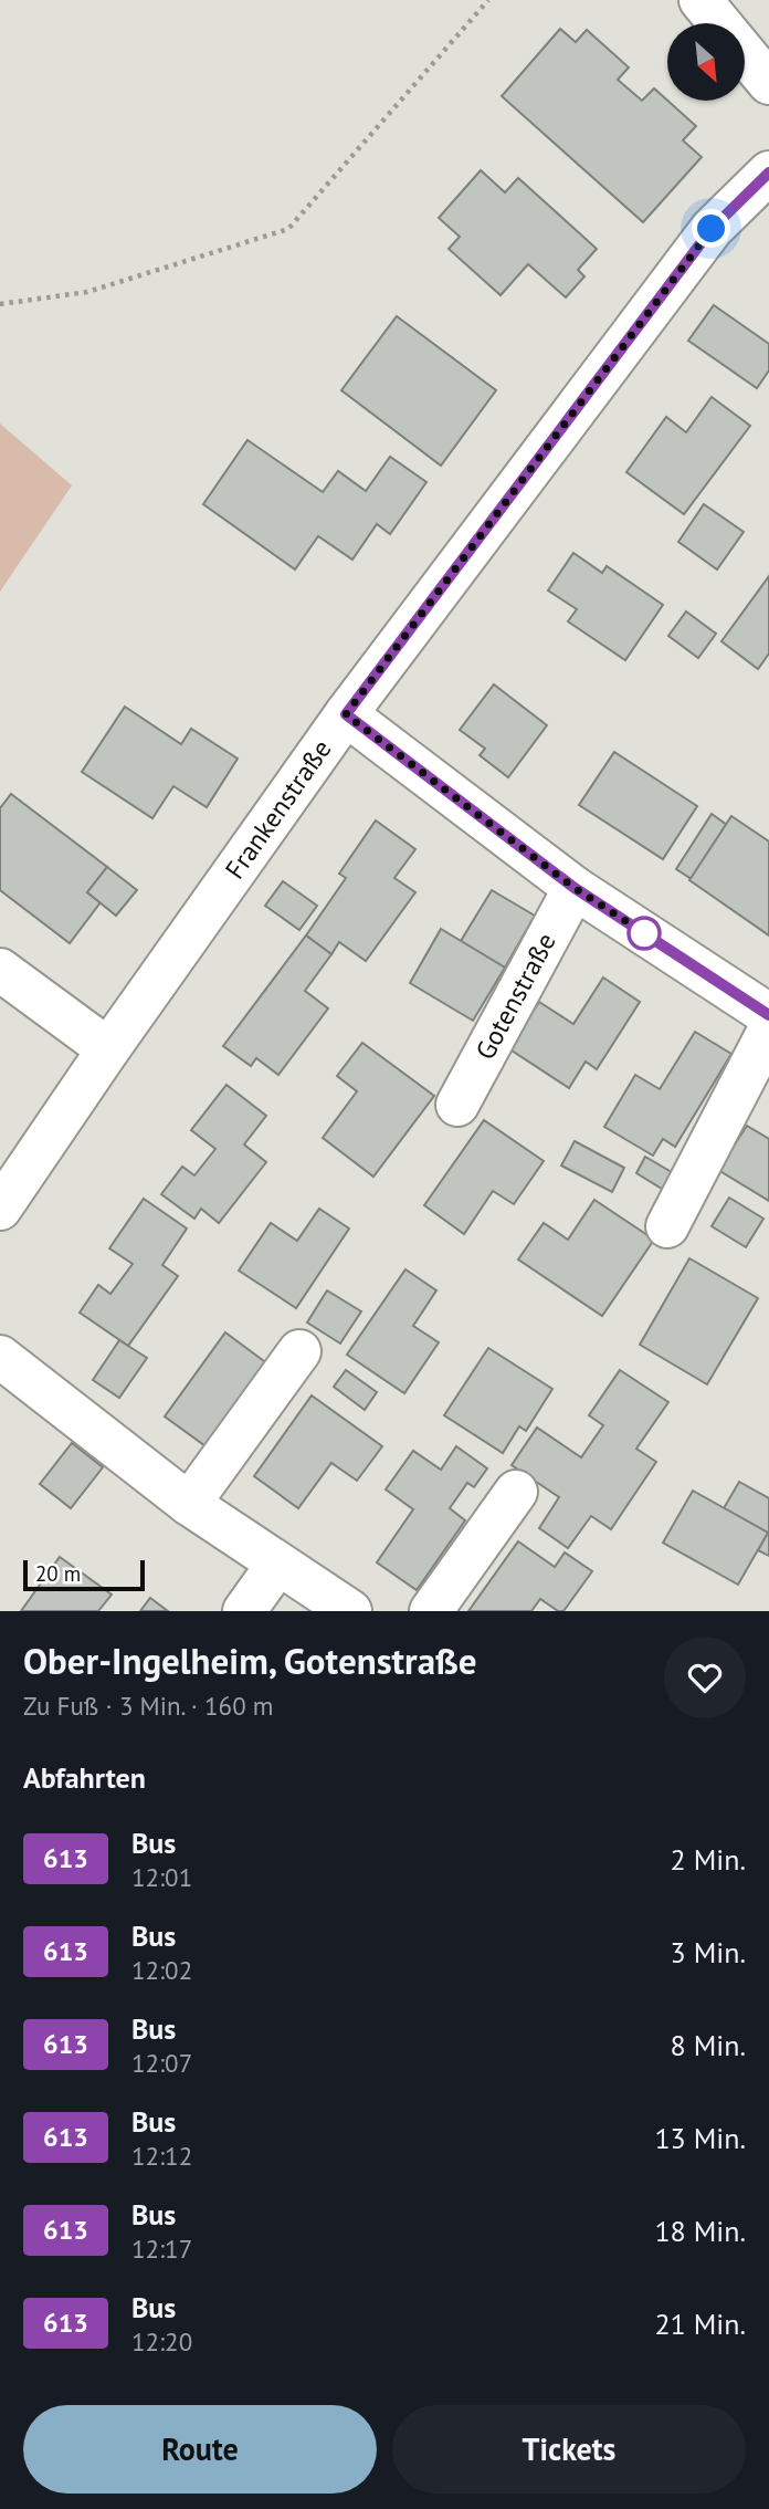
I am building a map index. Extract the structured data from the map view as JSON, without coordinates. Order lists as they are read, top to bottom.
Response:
{
  "streets": {
    "street": ["Frankenstraße", "Gotenstraße"]
  },
  "lines": ["bus line 613"],
  "scale_bar": "20 m",
  "north": "bottom right",
  "page": {
    "scale": "20 m",
    "heading": [
      ["Ober-Ingelheim, Gotenstraße", "Zu Fuß · 3 Min. · 160 m"],
      "Abfahrten"
    ],
    "list": [
      {
        "mark": "613",
        "name": "Bus",
        "note": "12:01",
        "value": "2 Min."
      },
      {
        "mark": "613",
        "name": "Bus",
        "note": "12:02",
        "value": "3 Min."
      },
      {
        "mark": "613",
        "name": "Bus",
        "note": "12:07",
        "value": "8 Min."
      },
      {
        "mark": "613",
        "name": "Bus",
        "note": "12:12",
        "value": "13 Min."
      },
      {
        "mark": "613",
        "name": "Bus",
        "note": "12:17",
        "value": "18 Min."
      },
      {
        "mark": "613",
        "name": "Bus",
        "note": "12:20",
        "value": "21 Min."
      }
    ],
    "buttons": ["Route", "Tickets"]
  }
}
